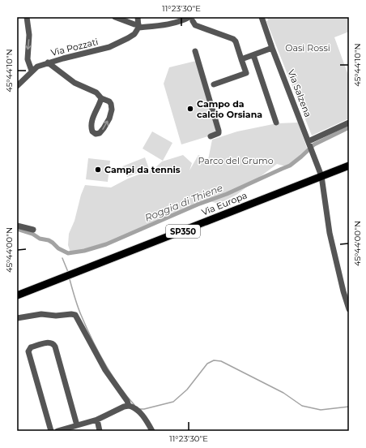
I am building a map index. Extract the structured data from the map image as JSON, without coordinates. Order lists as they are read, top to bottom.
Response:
{
  "streets": {
    "main road": ["Via Europa", "SP350"],
    "street": ["Via Pozzati", "Via Salzena"]
  },
  "crossings": [
    ["Via Salzena", "Via Europa"]
  ],
  "water": ["Roggia di Thiene"],
  "parks": ["Oasi Rossi", "Parco del Grumo"],
  "places": ["Campo da calcio Orsiana", "Campi da tennis"],
  "coordinates": ["11°23'30\"E", "45°44'10\"N", "45°44'00\"N"]
}
